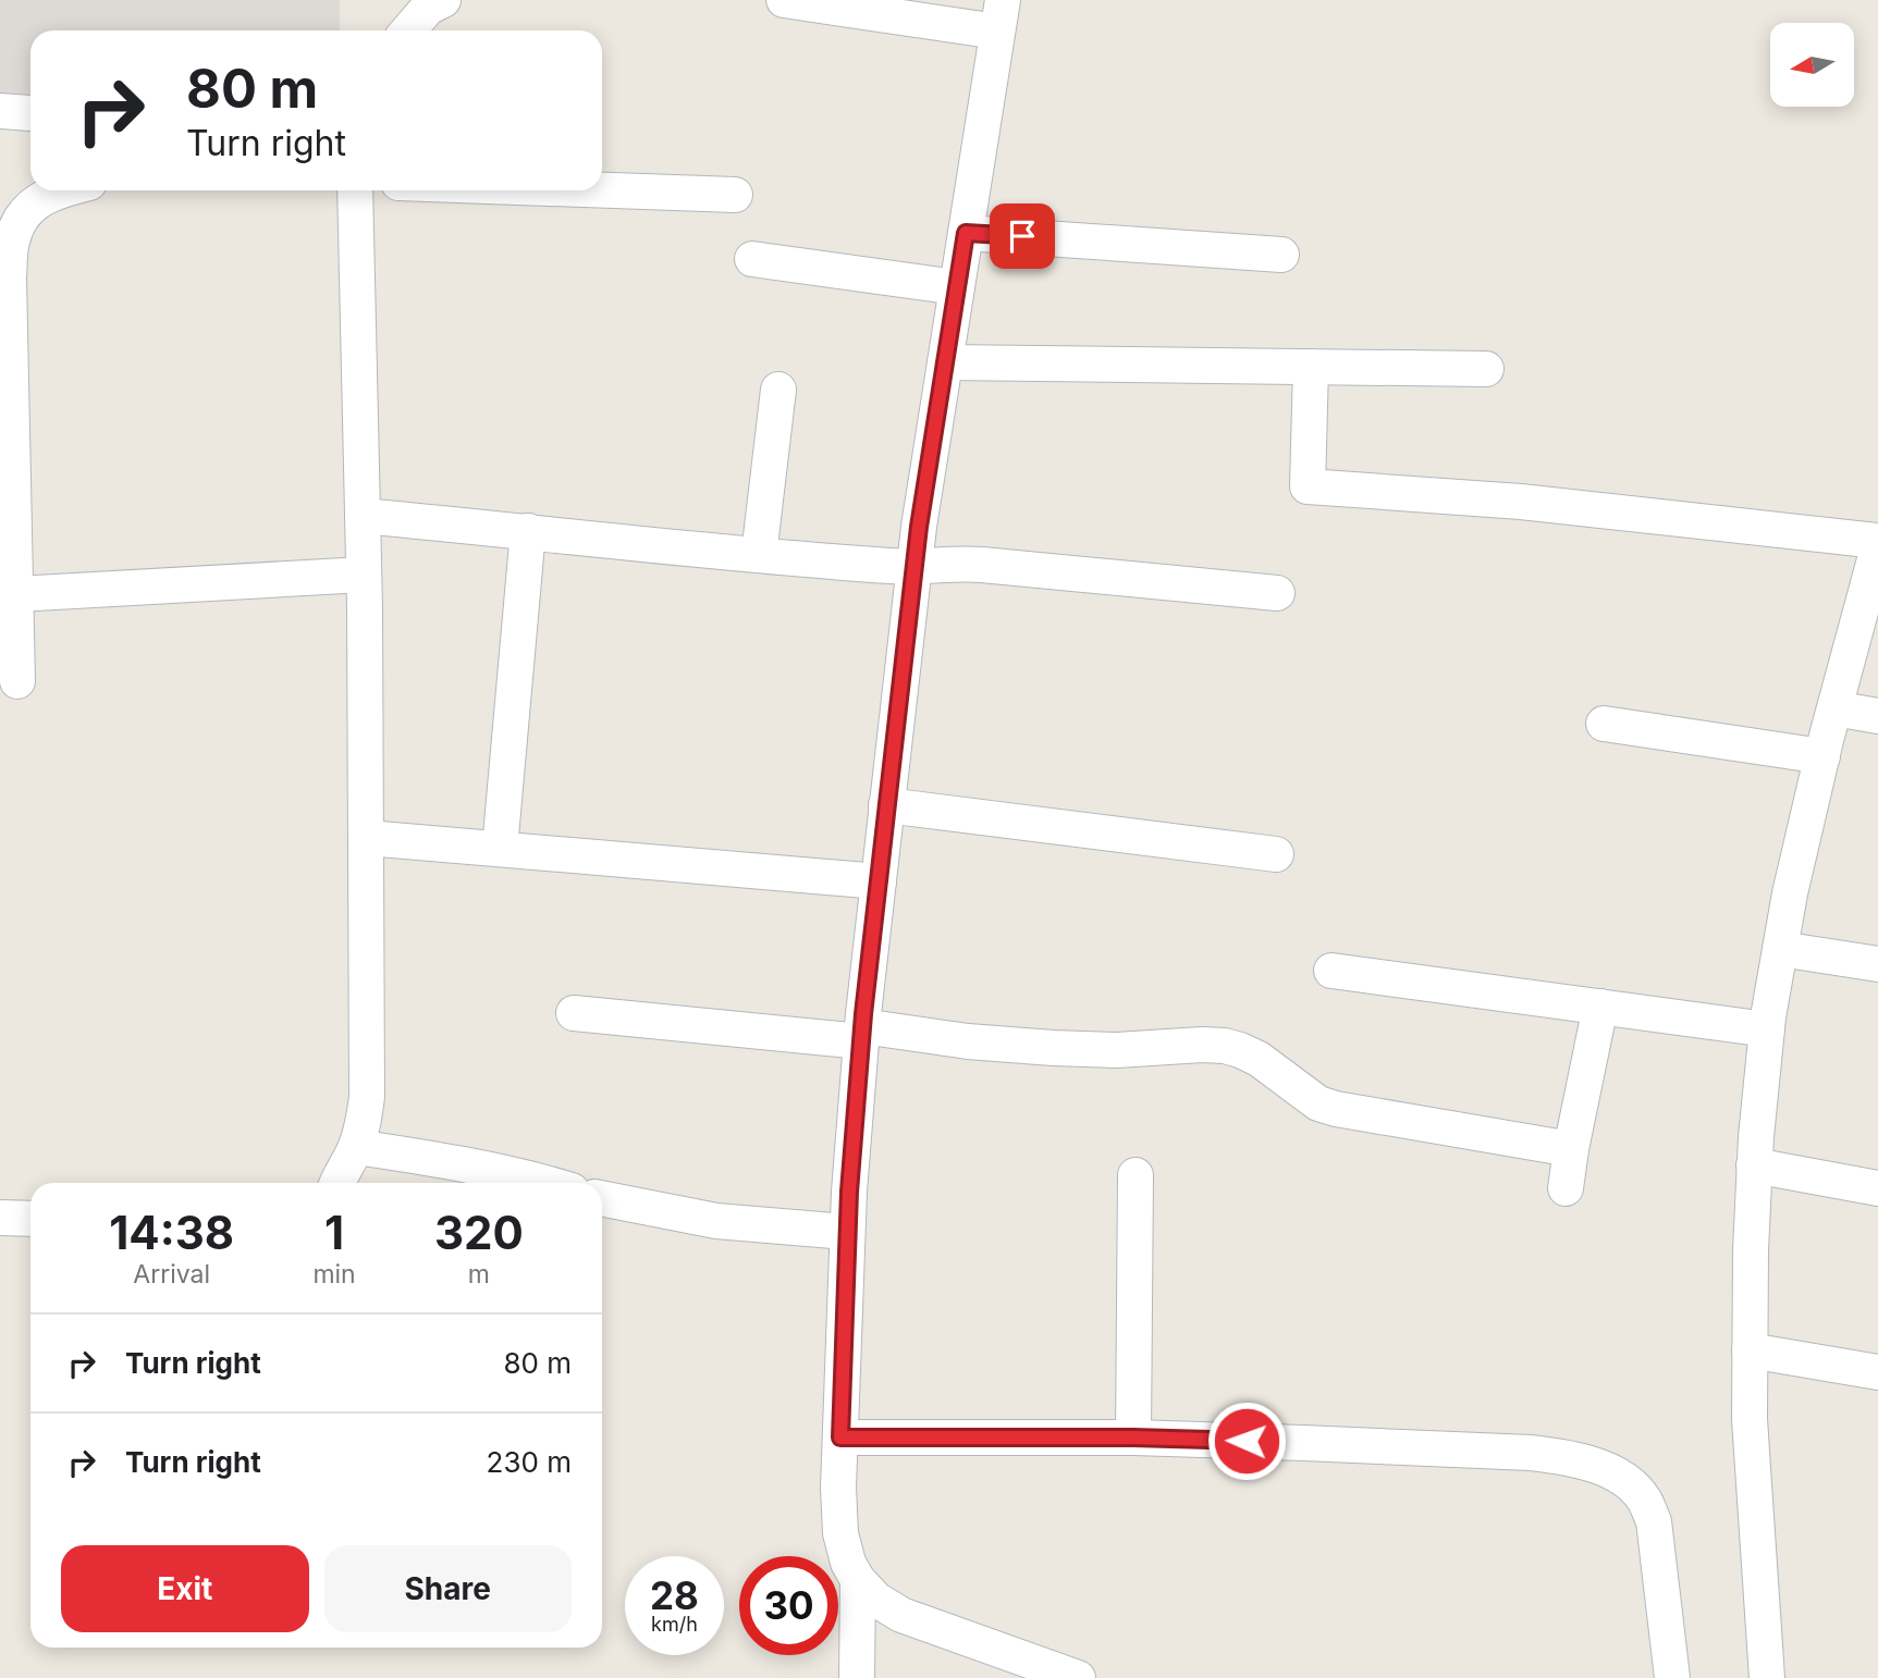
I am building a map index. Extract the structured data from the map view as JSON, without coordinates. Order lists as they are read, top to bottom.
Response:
{
  "north": "left",
  "page": {
    "turn": ["80 m", "Turn right"],
    "eta": [
      "14:38",
      "Arrival",
      "1",
      "min",
      "320",
      "m"
    ],
    "list": [
      {
        "name": "Turn right",
        "value": "80 m"
      },
      {
        "name": "Turn right",
        "value": "230 m"
      }
    ],
    "buttons": ["Exit", "Share"],
    "speed": "28 km/h",
    "limit": "30"
  }
}
